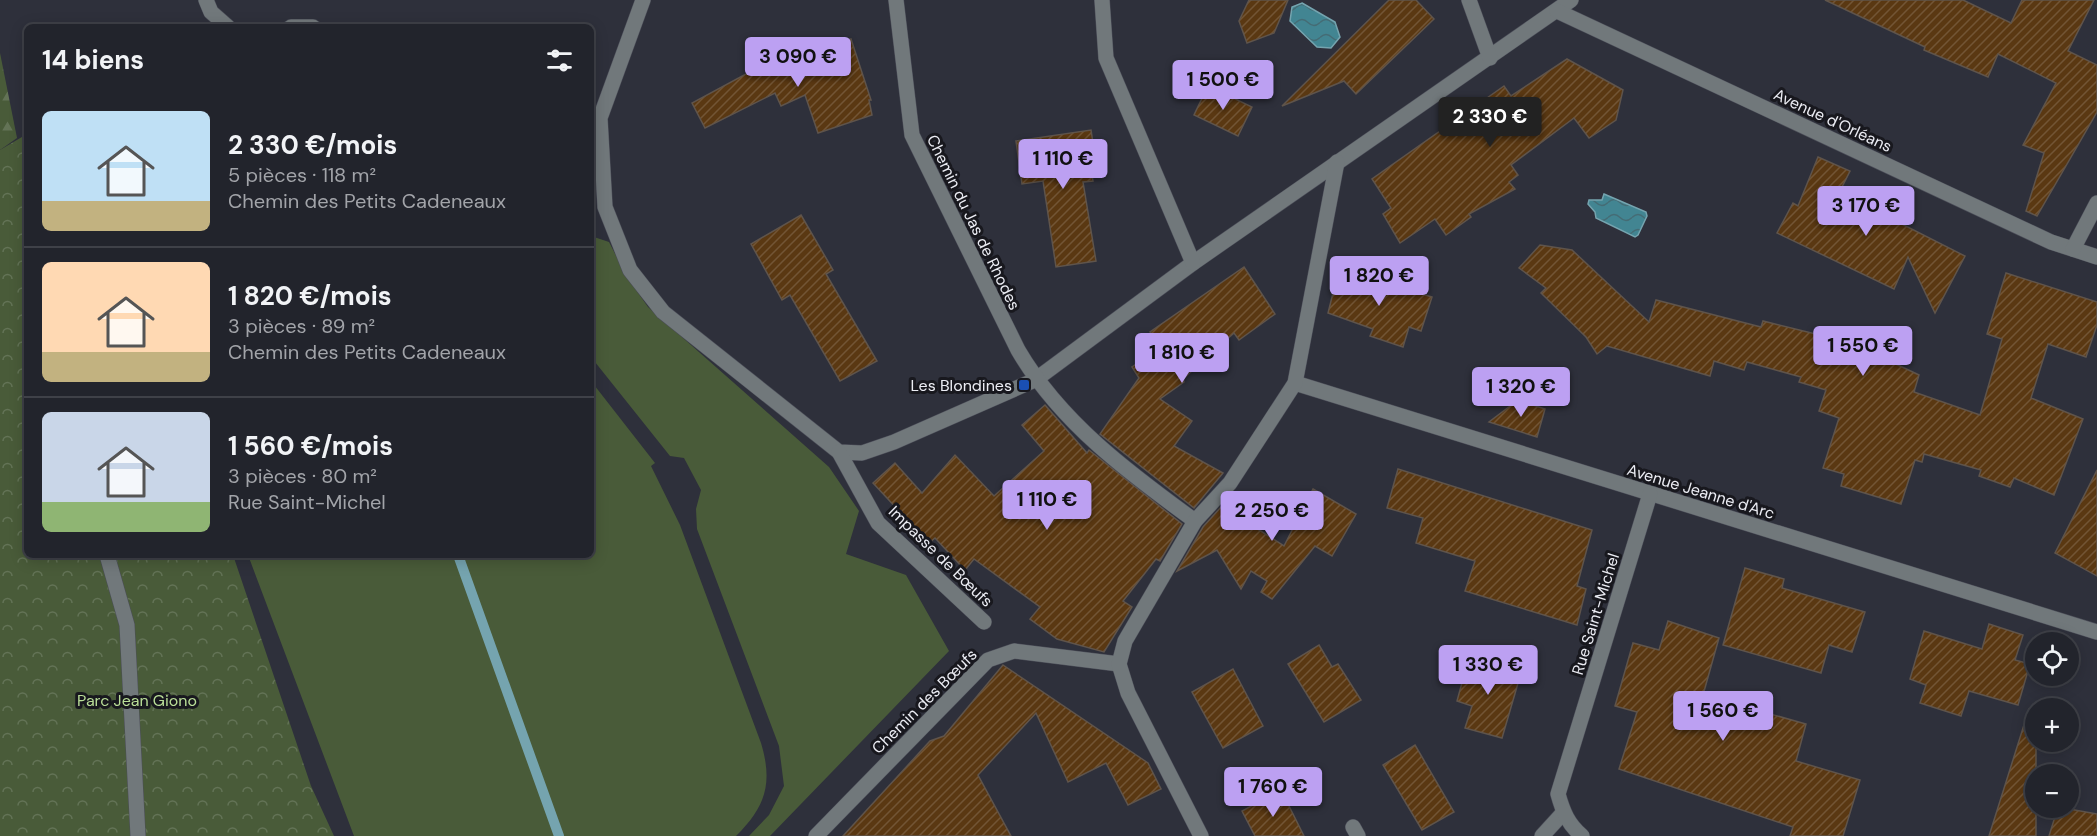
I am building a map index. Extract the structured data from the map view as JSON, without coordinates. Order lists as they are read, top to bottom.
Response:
{
  "streets": {
    "street": [
      "Avenue d'Orléans",
      "Chemin du Jas de Rhodes",
      "Avenue Jeanne d'Arc",
      "Impasse de Bœufs",
      "Rue Saint-Michel",
      "Chemin des Bœufs"
    ]
  },
  "crossings": [
    ["Avenue Jeanne d'Arc", "Rue Saint-Michel"]
  ],
  "parks": ["Parc Jean Giono"],
  "places": {
    "transit": ["Les Blondines"]
  },
  "page": {
    "heading": "14 biens",
    "price": [
      "3 090 €",
      "1 500 €",
      "2 330 €",
      "1 110 €",
      "3 170 €",
      "1 820 €",
      "1 550 €",
      "1 810 €",
      "1 320 €",
      "1 110 €",
      "2 250 €",
      "1 330 €",
      "1 560 €",
      "1 760 €"
    ],
    "list": [
      {
        "name": "2 330 €/mois",
        "note": "5 pièces · 118 m² · Chemin des Petits Cadeneaux"
      },
      {
        "name": "1 820 €/mois",
        "note": "3 pièces · 89 m² · Chemin des Petits Cadeneaux"
      },
      {
        "name": "1 560 €/mois",
        "note": "3 pièces · 80 m² · Rue Saint-Michel"
      }
    ],
    "map_buttons": ["+", "−"]
  }
}
